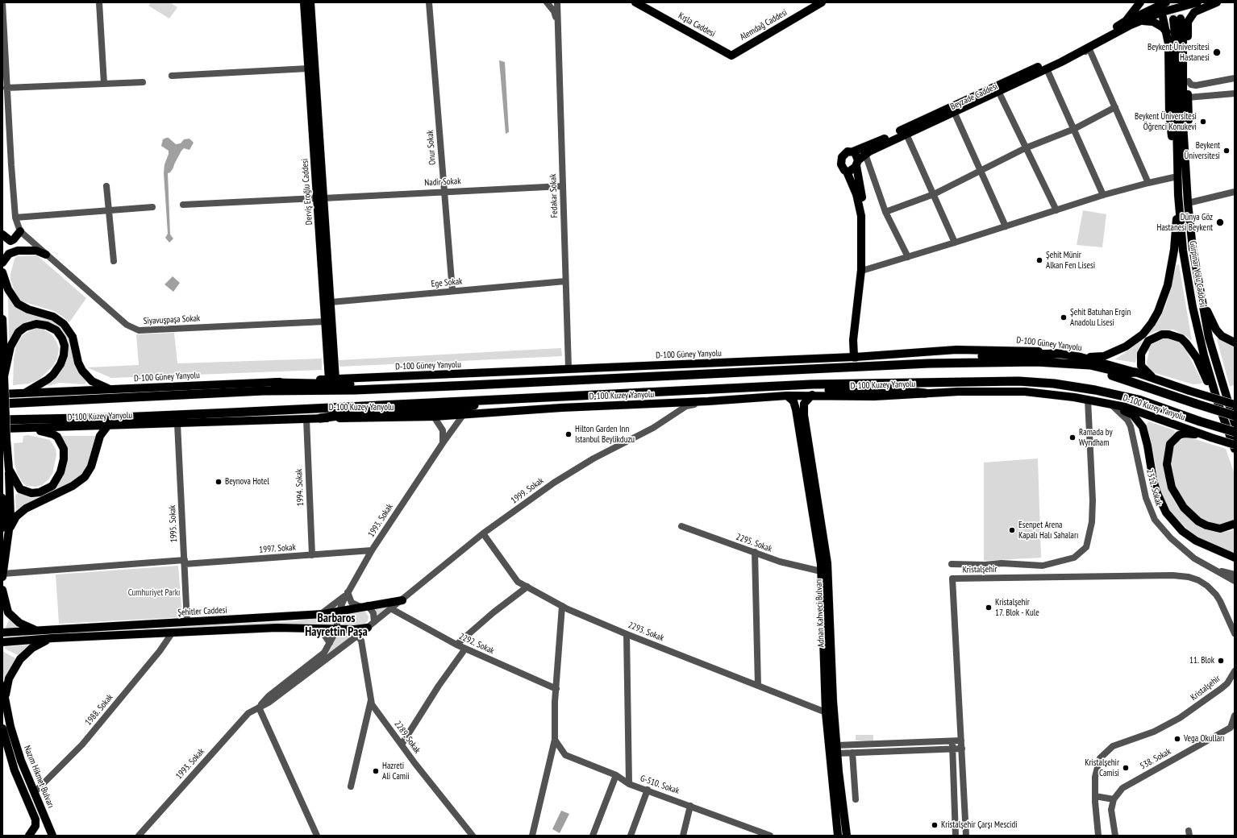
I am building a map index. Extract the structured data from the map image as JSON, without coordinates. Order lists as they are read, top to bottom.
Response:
{
  "streets": {
    "main road": [
      "Kışla Caddesi",
      "Alemdağ Caddesi",
      "Derviş Eroğlu Caddesi",
      "Gürpınar Yolu Caddesi",
      "D-100 Güney Yanyolu",
      "D-100 Kuzey Yanyolu",
      "Şehitler Caddesi",
      "Adnan Kahveci Bulvarı",
      "Nazım Hikmet Bulvarı"
    ],
    "street": [
      "Beyzade Caddesi",
      "Onur Sokak",
      "Nadir Sokak",
      "Fedakar Sokak",
      "Ege Sokak",
      "Siyavuşpaşa Sokak",
      "1994. Sokak",
      "2312. Sokak",
      "1999. Sokak",
      "1993. Sokak",
      "1995. Sokak",
      "2295. Sokak",
      "1997. Sokak",
      "Kristalşehir",
      "2293. Sokak",
      "2292. Sokak",
      "1988. Sokak",
      "2289. Sokak",
      "538. Sokak",
      "G-510. Sokak"
    ]
  },
  "crossings": [
    ["Kışla Caddesi", "Alemdağ Caddesi"],
    ["Onur Sokak", "Nadir Sokak"],
    ["Onur Sokak", "Ege Sokak"],
    ["Nadir Sokak", "Derviş Eroğlu Caddesi"],
    ["Nadir Sokak", "Fedakar Sokak"],
    ["Derviş Eroğlu Caddesi", "Ege Sokak"],
    ["Derviş Eroğlu Caddesi", "Siyavuşpaşa Sokak"],
    ["Derviş Eroğlu Caddesi", "D-100 Güney Yanyolu"],
    ["Fedakar Sokak", "Ege Sokak"],
    ["Fedakar Sokak", "D-100 Güney Yanyolu"],
    ["D-100 Kuzey Yanyolu", "1994. Sokak"],
    ["D-100 Kuzey Yanyolu", "2312. Sokak"],
    ["D-100 Kuzey Yanyolu", "1999. Sokak"],
    ["D-100 Kuzey Yanyolu", "1993. Sokak"],
    ["D-100 Kuzey Yanyolu", "1995. Sokak"],
    ["D-100 Kuzey Yanyolu", "Adnan Kahveci Bulvarı"],
    ["1994. Sokak", "1997. Sokak"],
    ["1999. Sokak", "1993. Sokak"],
    ["1999. Sokak", "Şehitler Caddesi"],
    ["1999. Sokak", "2293. Sokak"],
    ["1999. Sokak", "2292. Sokak"],
    ["1993. Sokak", "1997. Sokak"],
    ["1993. Sokak", "Şehitler Caddesi"],
    ["1993. Sokak", "2289. Sokak"],
    ["1995. Sokak", "1997. Sokak"],
    ["1995. Sokak", "Şehitler Caddesi"],
    ["2295. Sokak", "Adnan Kahveci Bulvarı"],
    ["Adnan Kahveci Bulvarı", "2293. Sokak"],
    ["2293. Sokak", "G-510. Sokak"],
    ["1988. Sokak", "Nazım Hikmet Bulvarı"]
  ],
  "districts": ["Barbaros Hayrettin Paşa"],
  "parks": ["Cumhuriyet Parkı"],
  "places": [
    "Beykent Üniversitesi Hastanesi",
    "Beykent Üniversitesi Öğrenci Konukevi",
    "Beykent Üniversitesi",
    "Dünya Göz Hastanesi Beykent",
    "Şehit Münir Alkan Fen Lisesi",
    "Şehit Batuhan Ergin Anadolu Lisesi",
    "Hilton Garden Inn Istanbul Beylikduzu",
    "Ramada by Wyndham",
    "Beynova Hotel",
    "Esenpet Arena Kapalı Halı Sahaları",
    "Kristalşehir 17. Blok - Kule",
    "11. Blok",
    "Vega Okulları",
    "Kristalşehir Camisi",
    "Hazreti Ali Camii",
    "Kristalşehir Çarşı Mescidi"
  ]
}
